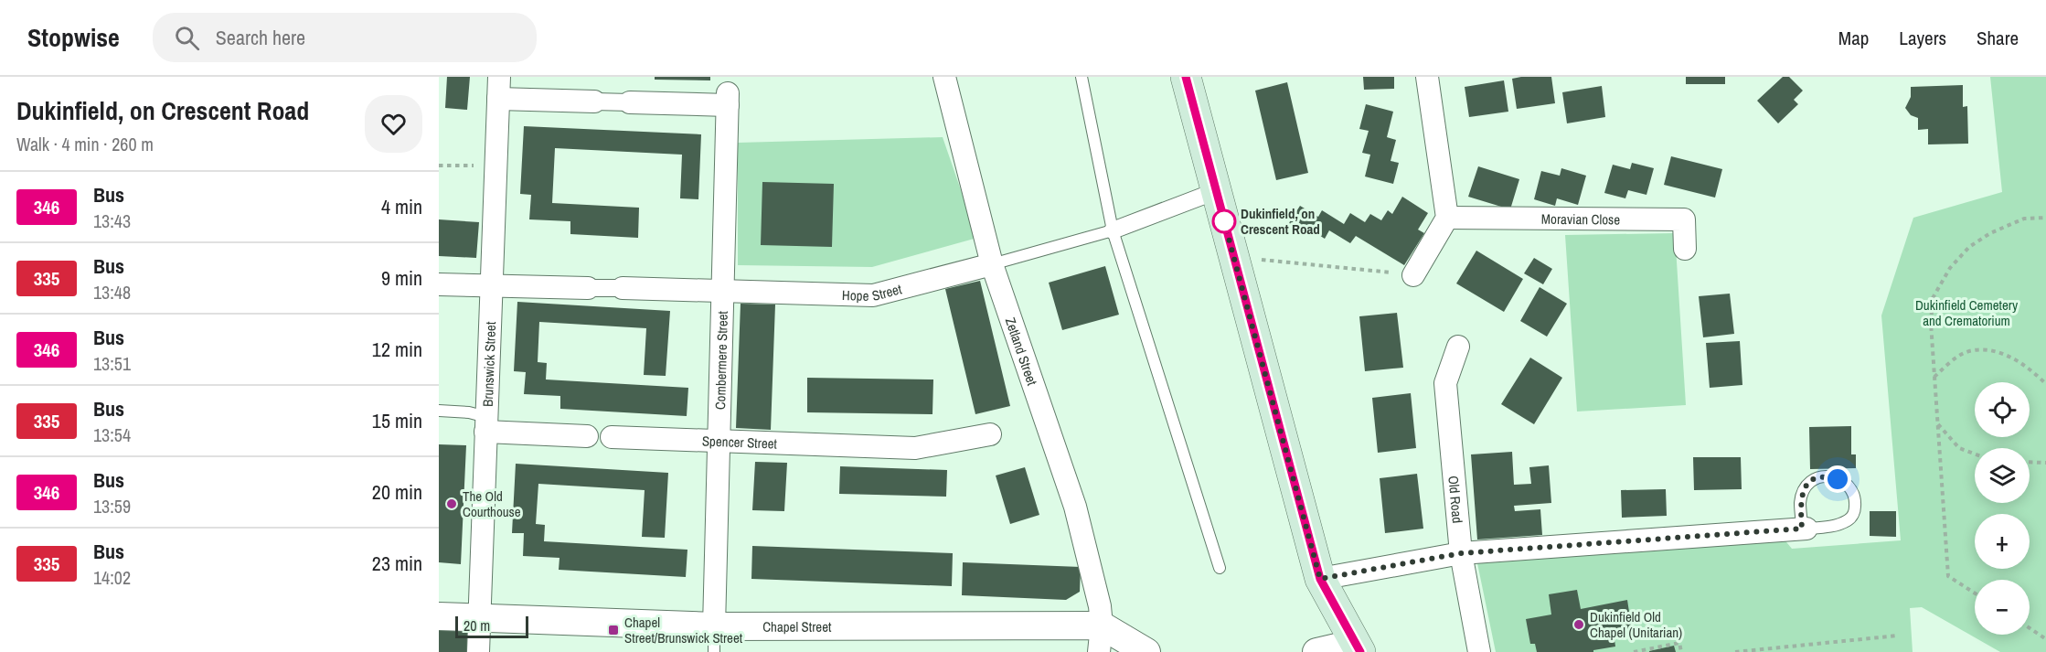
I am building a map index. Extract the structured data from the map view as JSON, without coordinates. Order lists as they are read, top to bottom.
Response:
{
  "streets": {
    "street": [
      "Moravian Close",
      "Hope Street",
      "Zetland Street",
      "Combermere Street",
      "Brunswick Street",
      "Spencer Street",
      "Old Road",
      "Chapel Street"
    ]
  },
  "crossings": [
    ["Hope Street", "Zetland Street"],
    ["Hope Street", "Combermere Street"],
    ["Zetland Street", "Chapel Street"],
    ["Combermere Street", "Spencer Street"],
    ["Combermere Street", "Chapel Street"],
    ["Brunswick Street", "Spencer Street"],
    ["Brunswick Street", "Chapel Street"]
  ],
  "parks": ["Dukinfield Cemetery and Crematorium"],
  "places": {
    "other": ["Dukinfield, on Crescent Road", "The Old Courthouse", "Dukinfield Old Chapel (Unitarian)"],
    "transit": ["Chapel Street/Brunswick Street"]
  },
  "lines": ["bus line 346"],
  "scale_bar": "20 m",
  "page": {
    "header": "Stopwise",
    "search": "Search here",
    "nav": ["Map", "Layers", "Share"],
    "heading": ["Dukinfield, on Crescent Road", "Walk · 4 min · 260 m"],
    "list": [
      {
        "mark": "346",
        "name": "Bus",
        "note": "13:43",
        "value": "4 min"
      },
      {
        "mark": "335",
        "name": "Bus",
        "note": "13:48",
        "value": "9 min"
      },
      {
        "mark": "346",
        "name": "Bus",
        "note": "13:51",
        "value": "12 min"
      },
      {
        "mark": "335",
        "name": "Bus",
        "note": "13:54",
        "value": "15 min"
      },
      {
        "mark": "346",
        "name": "Bus",
        "note": "13:59",
        "value": "20 min"
      },
      {
        "mark": "335",
        "name": "Bus",
        "note": "14:02",
        "value": "23 min"
      }
    ],
    "map_buttons": ["+", "−"],
    "scale": "20 m"
  }
}
